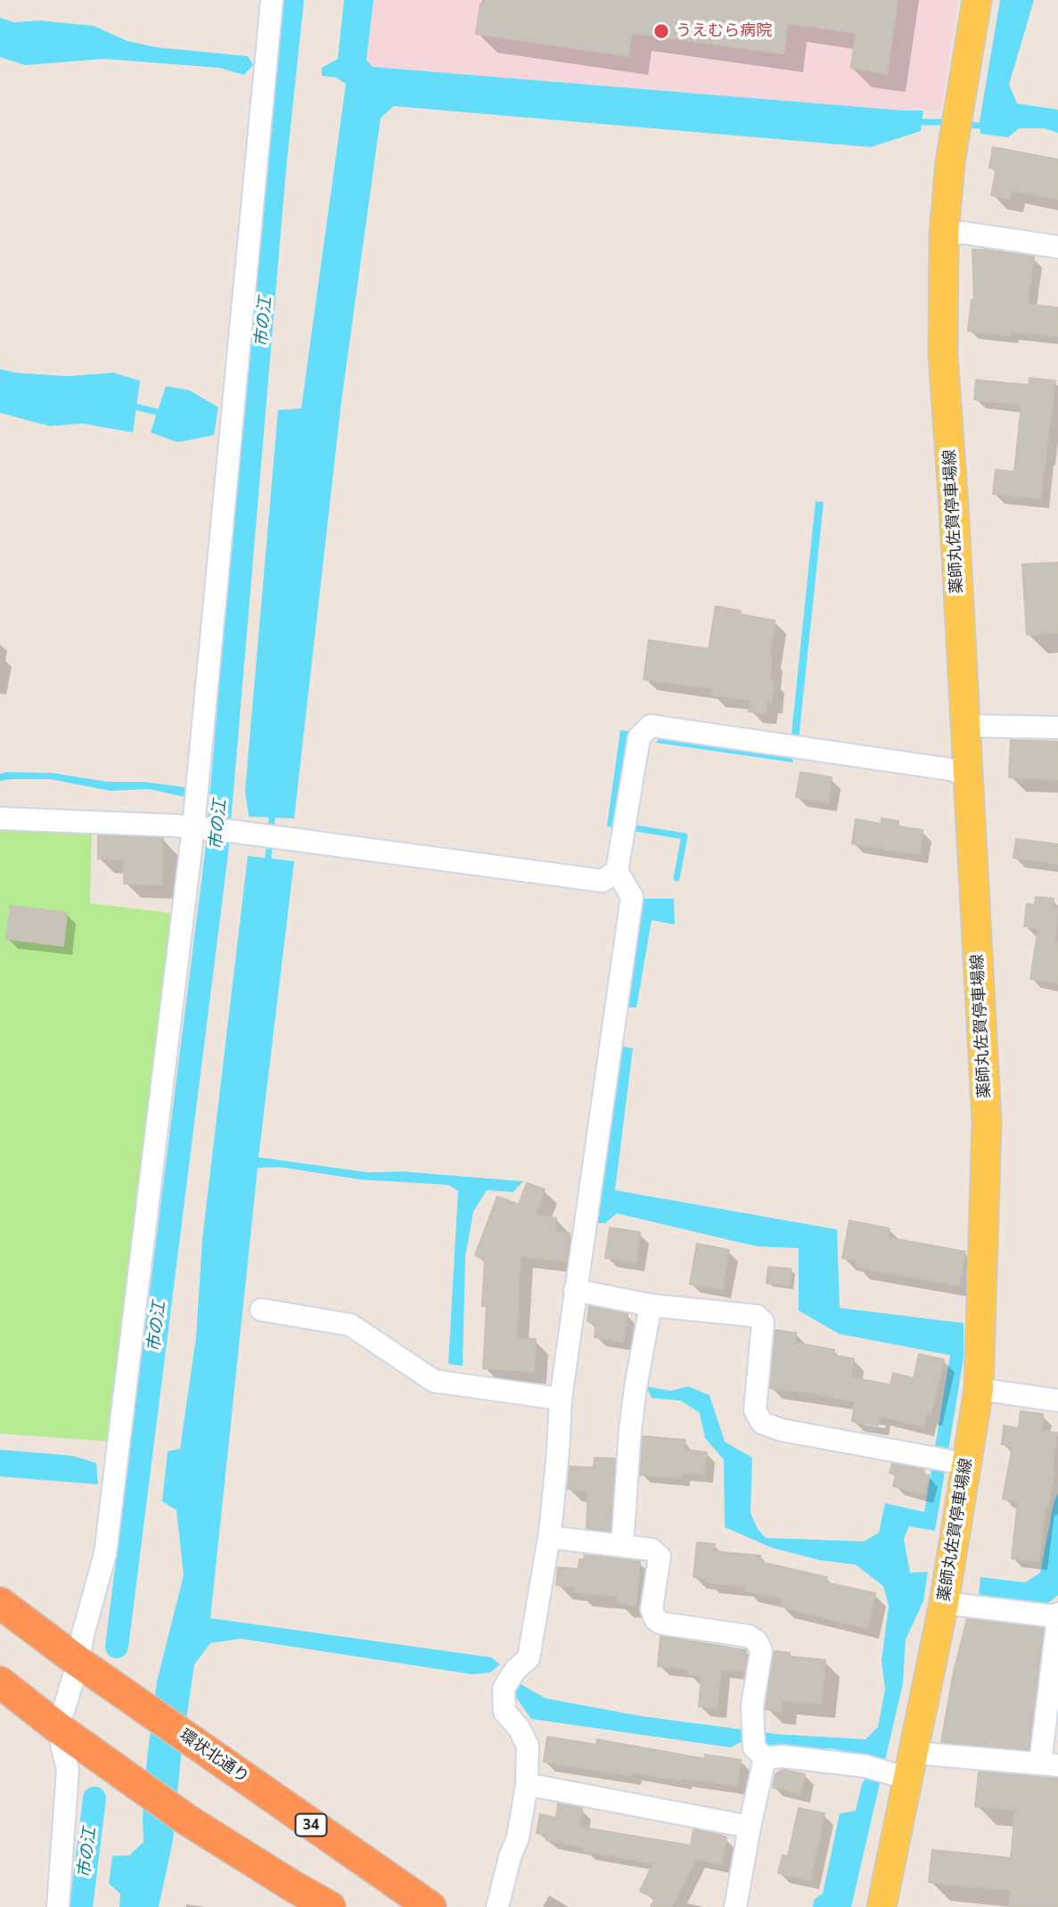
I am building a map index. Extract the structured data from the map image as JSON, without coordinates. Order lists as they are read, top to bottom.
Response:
{
  "streets": {
    "highway": ["環状北通り", "34"],
    "main road": ["薬師丸佐賀停車場線"]
  },
  "water": ["市の江"],
  "places": ["うえむら病院"]
}
